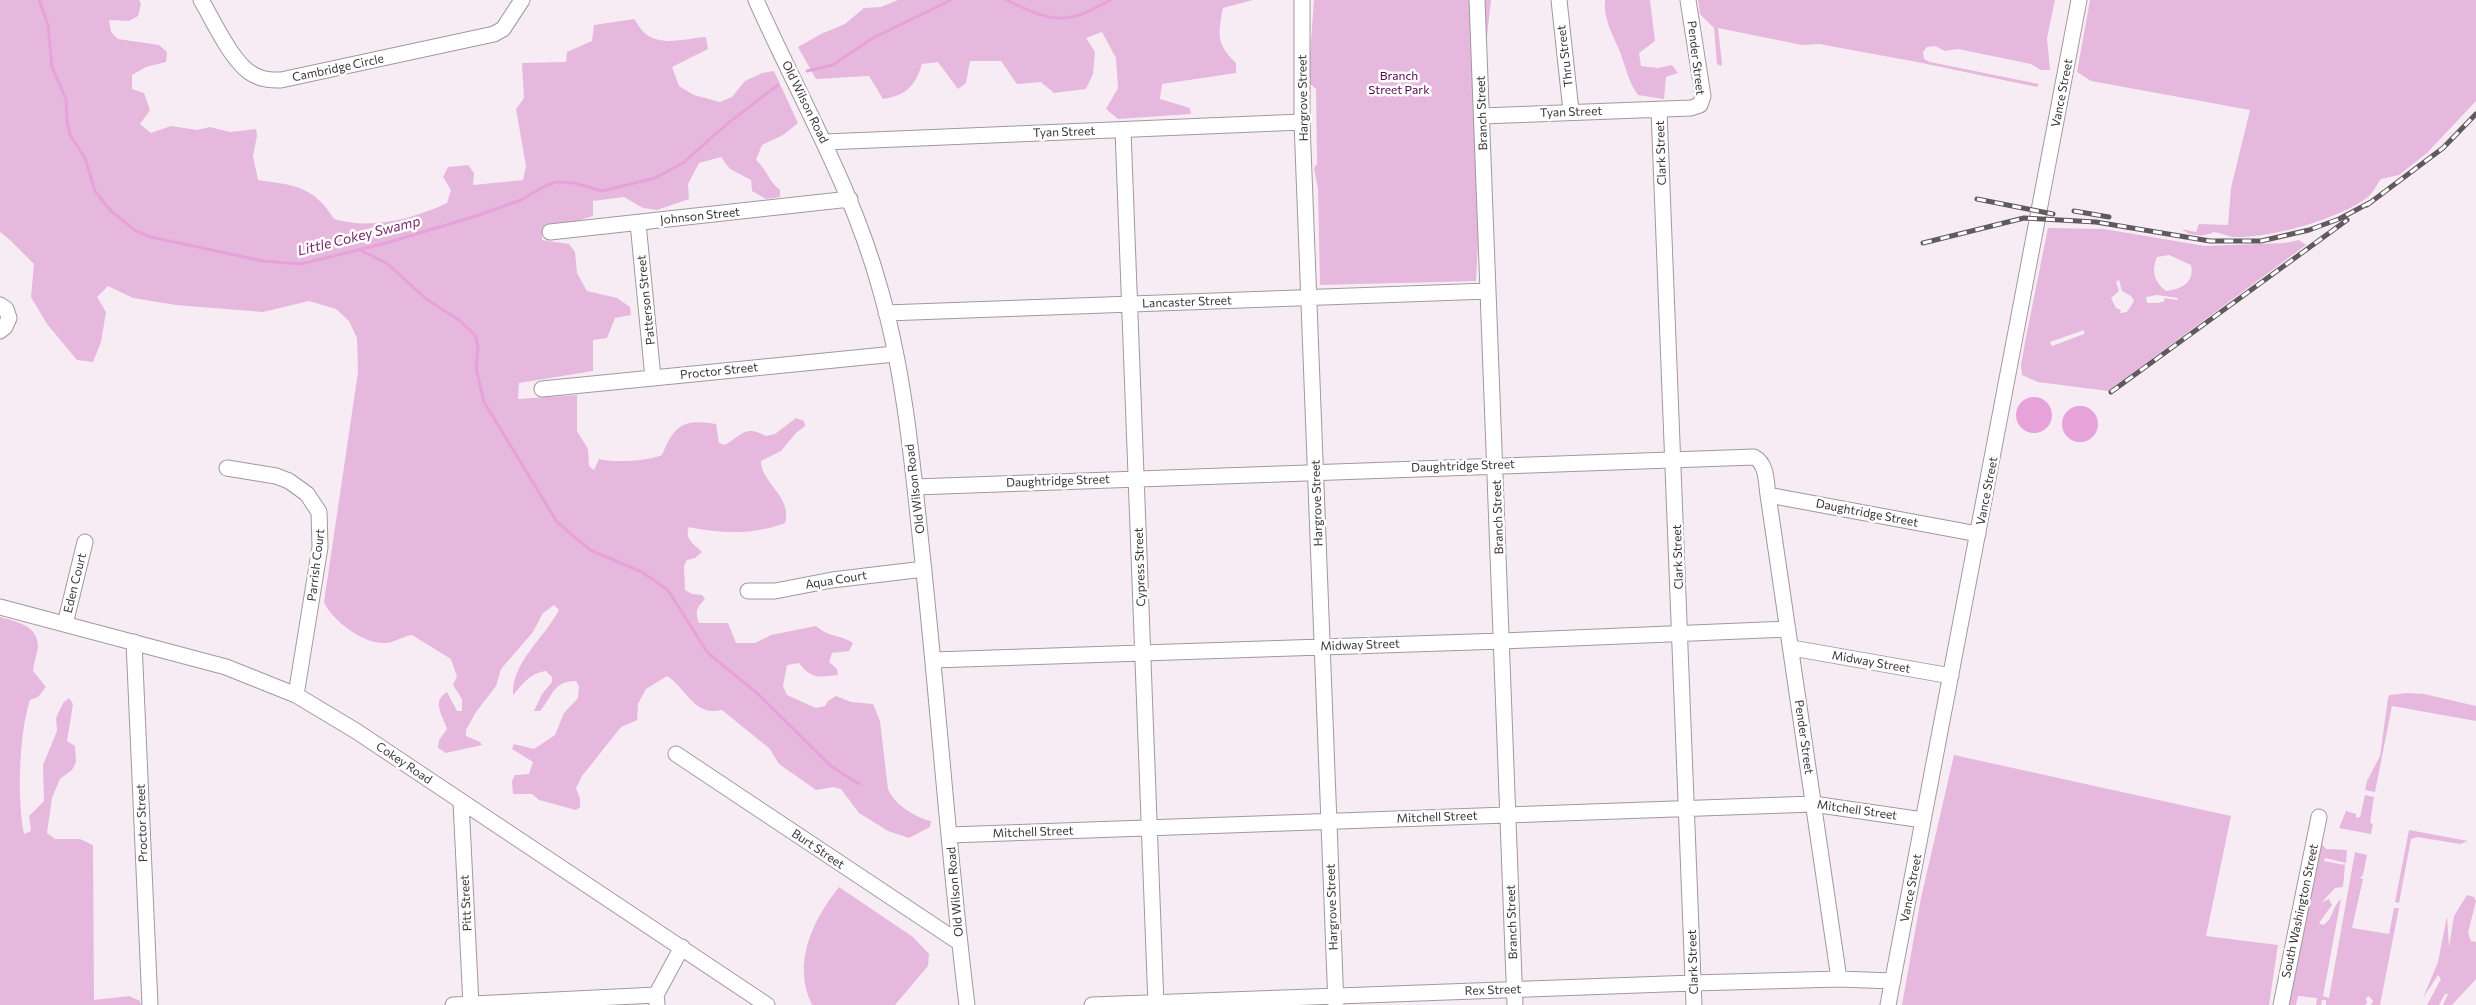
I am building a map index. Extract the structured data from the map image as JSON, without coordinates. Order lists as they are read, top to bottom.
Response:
{
  "streets": {
    "street": [
      "Thru Street",
      "Pender Street",
      "Cambridge Circle",
      "Vance Street",
      "Hargrove Street",
      "Old Wilson Road",
      "Tyan Street",
      "Branch Street",
      "Clark Street",
      "Johnson Street",
      "Patterson Street",
      "Lancaster Street",
      "Proctor Street",
      "Daughtridge Street",
      "Parrish Court",
      "Cypress Street",
      "Aqua Court",
      "Eden Court",
      "Midway Street",
      "Cokey Road",
      "Mitchell Street",
      "Burt Street",
      "Pitt Street",
      "South Washington Street",
      "Rex Street"
    ]
  },
  "crossings": [
    ["Thru Street", "Tyan Street"],
    ["Pender Street", "Tyan Street"],
    ["Pender Street", "Clark Street"],
    ["Pender Street", "Daughtridge Street"],
    ["Pender Street", "Midway Street"],
    ["Pender Street", "Mitchell Street"],
    ["Pender Street", "Rex Street"],
    ["Vance Street", "Daughtridge Street"],
    ["Vance Street", "Midway Street"],
    ["Vance Street", "Mitchell Street"],
    ["Vance Street", "Rex Street"],
    ["Hargrove Street", "Tyan Street"],
    ["Hargrove Street", "Lancaster Street"],
    ["Hargrove Street", "Daughtridge Street"],
    ["Hargrove Street", "Midway Street"],
    ["Hargrove Street", "Mitchell Street"],
    ["Hargrove Street", "Rex Street"],
    ["Old Wilson Road", "Tyan Street"],
    ["Old Wilson Road", "Johnson Street"],
    ["Old Wilson Road", "Lancaster Street"],
    ["Old Wilson Road", "Proctor Street"],
    ["Old Wilson Road", "Daughtridge Street"],
    ["Old Wilson Road", "Aqua Court"],
    ["Old Wilson Road", "Midway Street"],
    ["Old Wilson Road", "Mitchell Street"],
    ["Old Wilson Road", "Burt Street"],
    ["Tyan Street", "Branch Street"],
    ["Tyan Street", "Clark Street"],
    ["Tyan Street", "Cypress Street"],
    ["Branch Street", "Lancaster Street"],
    ["Branch Street", "Daughtridge Street"],
    ["Branch Street", "Midway Street"],
    ["Branch Street", "Mitchell Street"],
    ["Branch Street", "Rex Street"],
    ["Clark Street", "Daughtridge Street"],
    ["Clark Street", "Midway Street"],
    ["Clark Street", "Mitchell Street"],
    ["Clark Street", "Rex Street"],
    ["Johnson Street", "Patterson Street"],
    ["Patterson Street", "Proctor Street"],
    ["Lancaster Street", "Cypress Street"],
    ["Proctor Street", "Cokey Road"],
    ["Daughtridge Street", "Cypress Street"],
    ["Parrish Court", "Cokey Road"],
    ["Cypress Street", "Midway Street"],
    ["Cypress Street", "Mitchell Street"],
    ["Cypress Street", "Rex Street"],
    ["Eden Court", "Cokey Road"],
    ["Cokey Road", "Pitt Street"]
  ],
  "water": ["Little Cokey Swamp"],
  "parks": ["Branch Street Park"]
}
